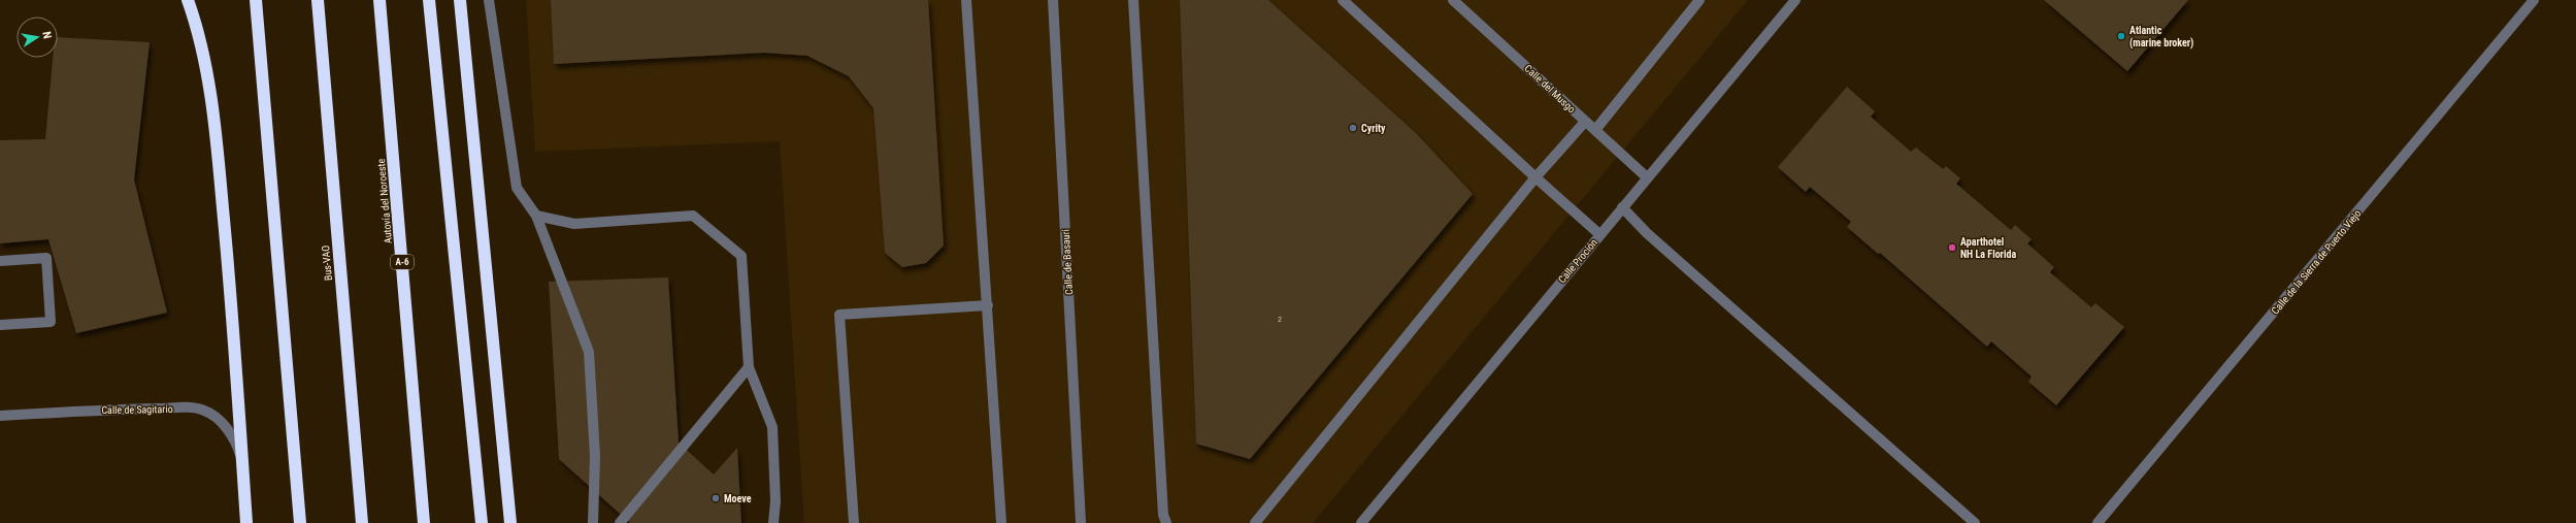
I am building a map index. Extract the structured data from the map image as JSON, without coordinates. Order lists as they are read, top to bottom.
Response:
{
  "streets": {
    "highway": ["Autovía del Noroeste", "A-6", "Bus-VAO"],
    "street": [
      "Calle del Musgo",
      "Calle Proción",
      "Calle de Basauri",
      "Calle de la Sierra de Puerto Viejo",
      "Calle de Sagitario"
    ]
  },
  "crossings": [
    ["Calle del Musgo", "Calle Proción"]
  ],
  "places": [
    "Atlantic (marine broker)",
    "Cyrity",
    "Aparthotel NH La Florida",
    "Moeve"
  ],
  "house_numbers": ["2"],
  "north": "right"
}
